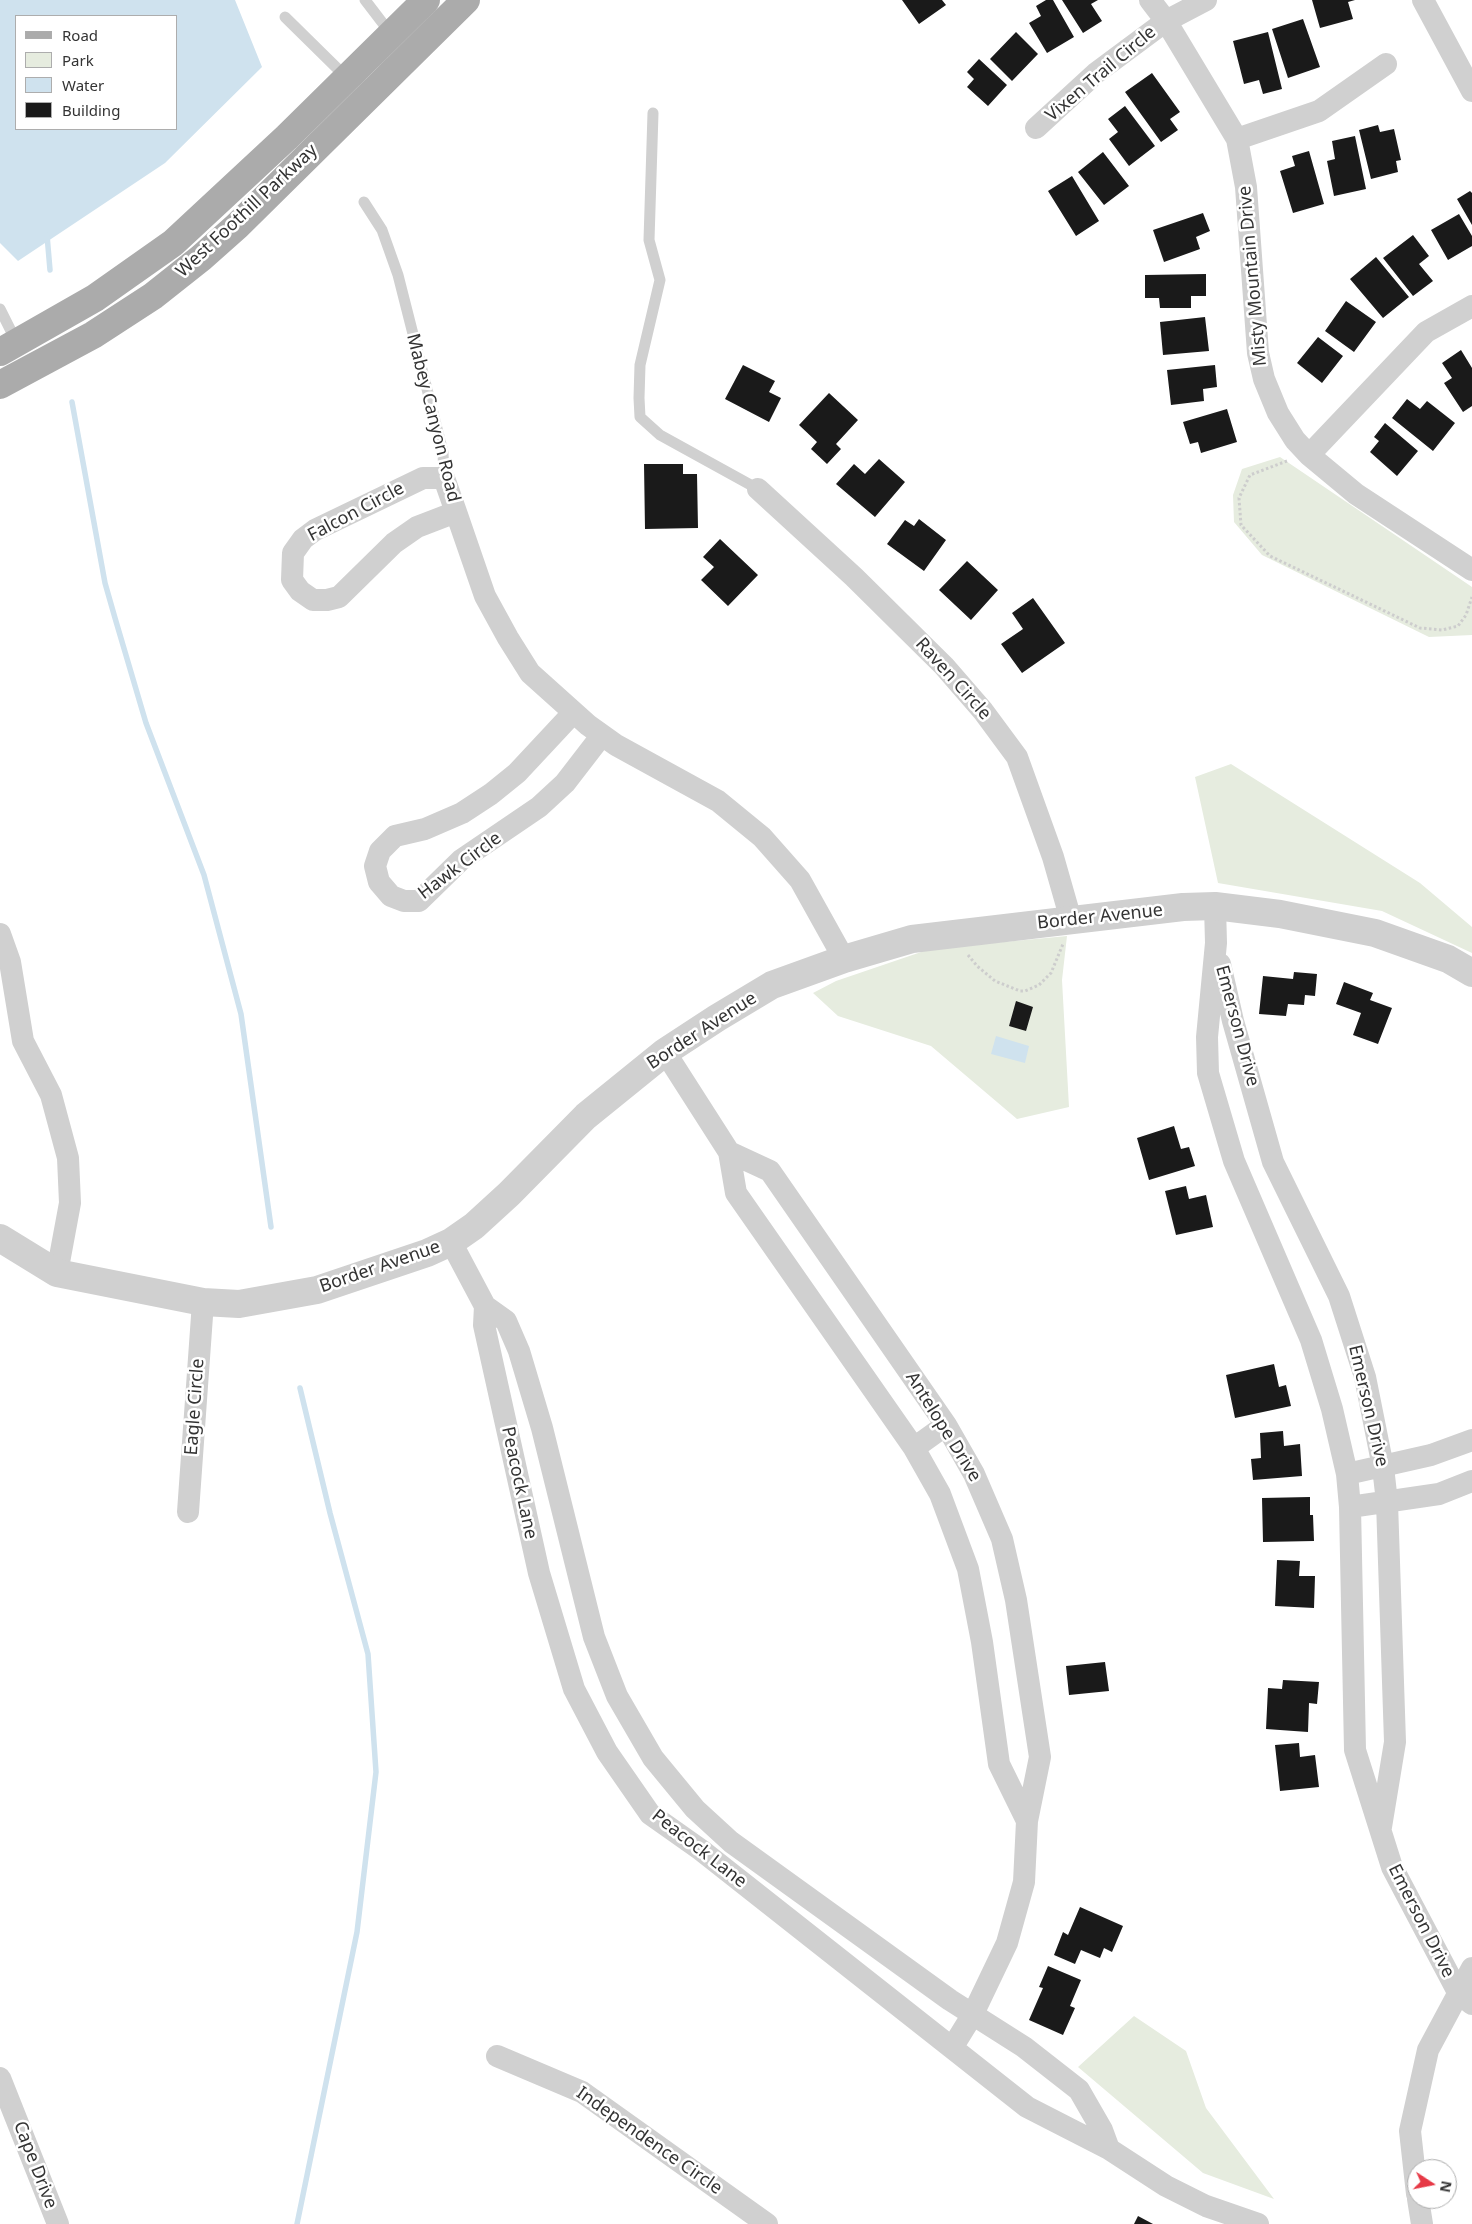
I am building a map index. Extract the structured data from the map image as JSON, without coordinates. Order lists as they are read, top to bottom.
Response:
{
  "streets": {
    "main road": ["West Foothill Parkway"],
    "street": [
      "Vixen Trail Circle",
      "Misty Mountain Drive",
      "Mabey Canyon Road",
      "Falcon Circle",
      "Raven Circle",
      "Hawk Circle",
      "Border Avenue",
      "Emerson Drive",
      "Eagle Circle",
      "Antelope Drive",
      "Peacock Lane",
      "Independence Circle",
      "Cape Drive"
    ]
  },
  "crossings": [
    ["Vixen Trail Circle", "Misty Mountain Drive"],
    ["Mabey Canyon Road", "Falcon Circle"],
    ["Mabey Canyon Road", "Hawk Circle"],
    ["Mabey Canyon Road", "Border Avenue"],
    ["Raven Circle", "Border Avenue"],
    ["Border Avenue", "Emerson Drive"],
    ["Border Avenue", "Eagle Circle"],
    ["Border Avenue", "Antelope Drive"],
    ["Border Avenue", "Peacock Lane"],
    ["Antelope Drive", "Peacock Lane"]
  ],
  "legend": [
    "Road",
    "Park",
    "Water",
    "Building"
  ],
  "north": "right"
}
